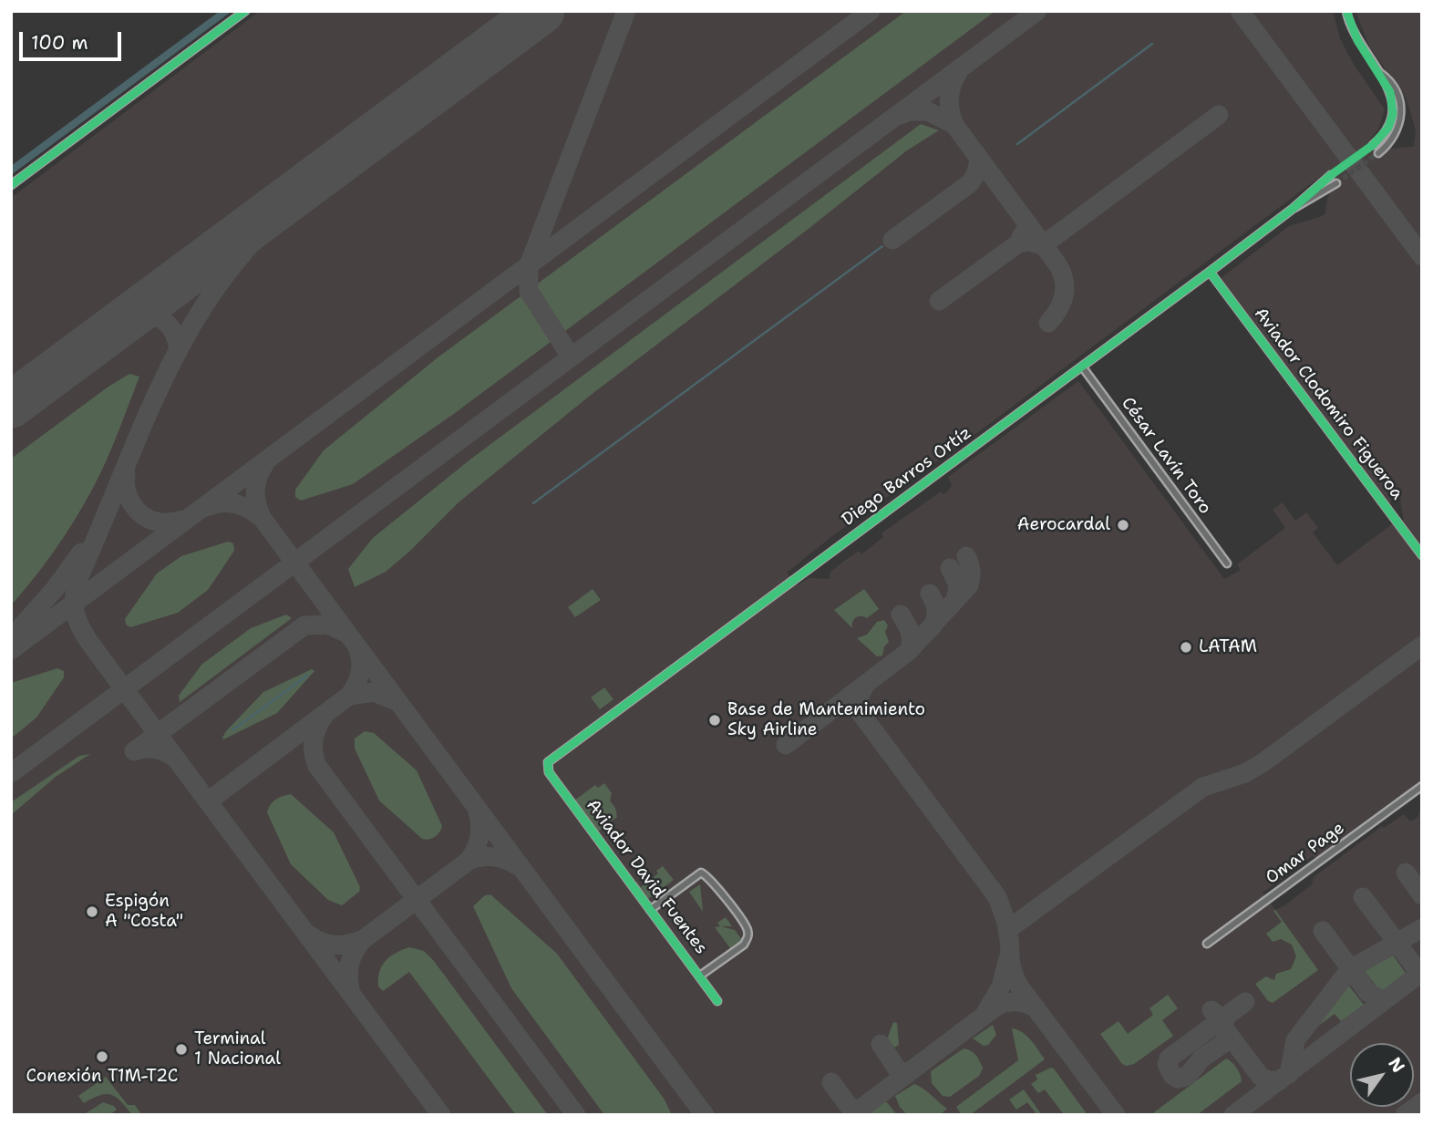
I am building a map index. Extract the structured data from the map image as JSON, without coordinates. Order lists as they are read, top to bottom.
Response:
{
  "streets": {
    "street": [
      "Aviador Clodomiro Figueroa",
      "César Lavín Toro",
      "Diego Barros Ortíz",
      "Omar Page",
      "Aviador David Fuentes"
    ]
  },
  "crossings": [
    ["Aviador Clodomiro Figueroa", "Diego Barros Ortíz"],
    ["César Lavín Toro", "Diego Barros Ortíz"],
    ["Diego Barros Ortíz", "Aviador David Fuentes"]
  ],
  "places": [
    "Aerocardal",
    "LATAM",
    "Base de Mantenimiento Sky Airline",
    "Espigón A \"Costa\"",
    "Terminal 1 Nacional",
    "Conexión T1M-T2C"
  ],
  "scale_bar": "100 m",
  "north": "top right"
}
